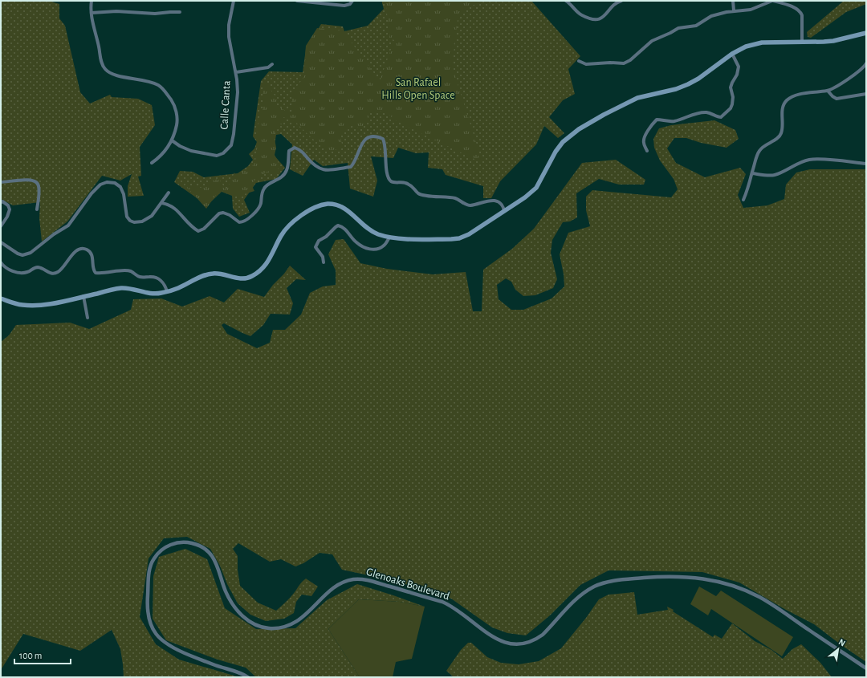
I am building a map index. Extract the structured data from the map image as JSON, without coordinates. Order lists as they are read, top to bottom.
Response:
{
  "streets": {
    "street": ["Calle Canta", "Glenoaks Boulevard"]
  },
  "parks": ["San Rafael Hills Open Space"],
  "scale_bar": "100 m",
  "north": "top right"
}
